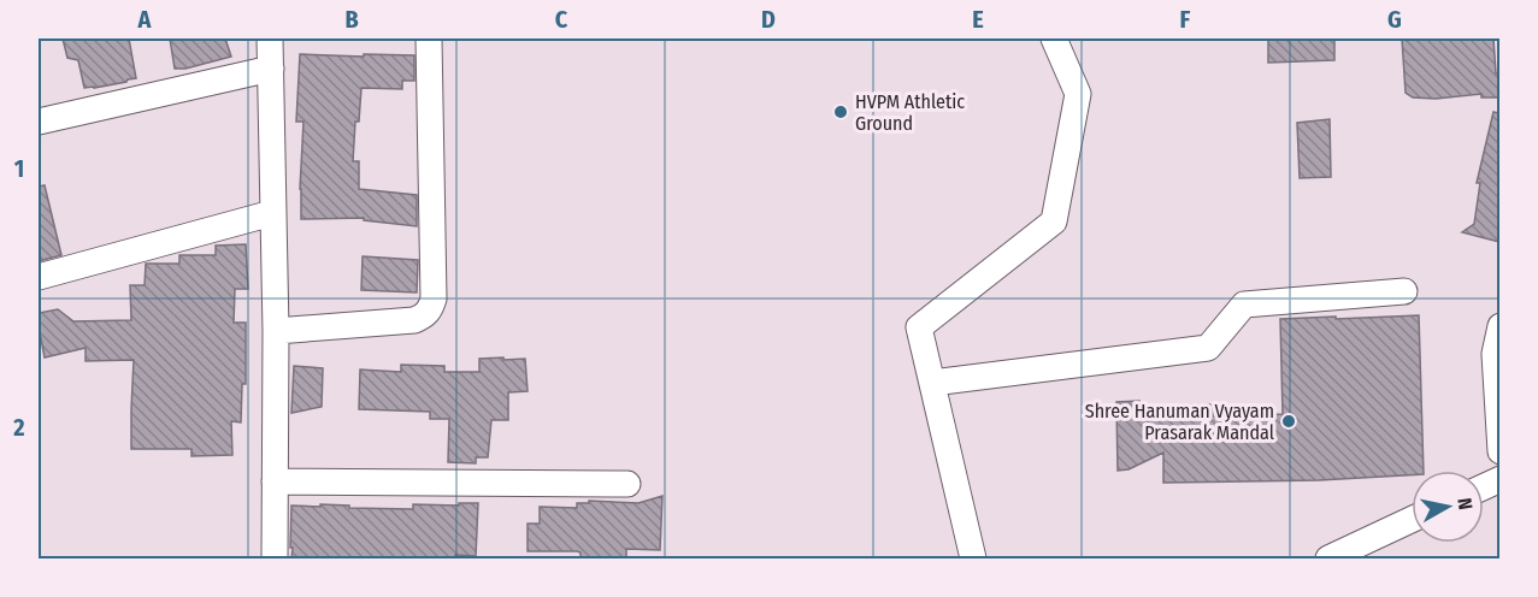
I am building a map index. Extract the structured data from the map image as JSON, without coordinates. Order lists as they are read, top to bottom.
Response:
{
  "places": ["HVPM Athletic Ground", "Shree Hanuman Vyayam Prasarak Mandal"],
  "north": "right",
  "grid": {
    "columns": [
      "A",
      "B",
      "C",
      "D",
      "E",
      "F",
      "G"
    ],
    "rows": ["1", "2"]
  }
}
